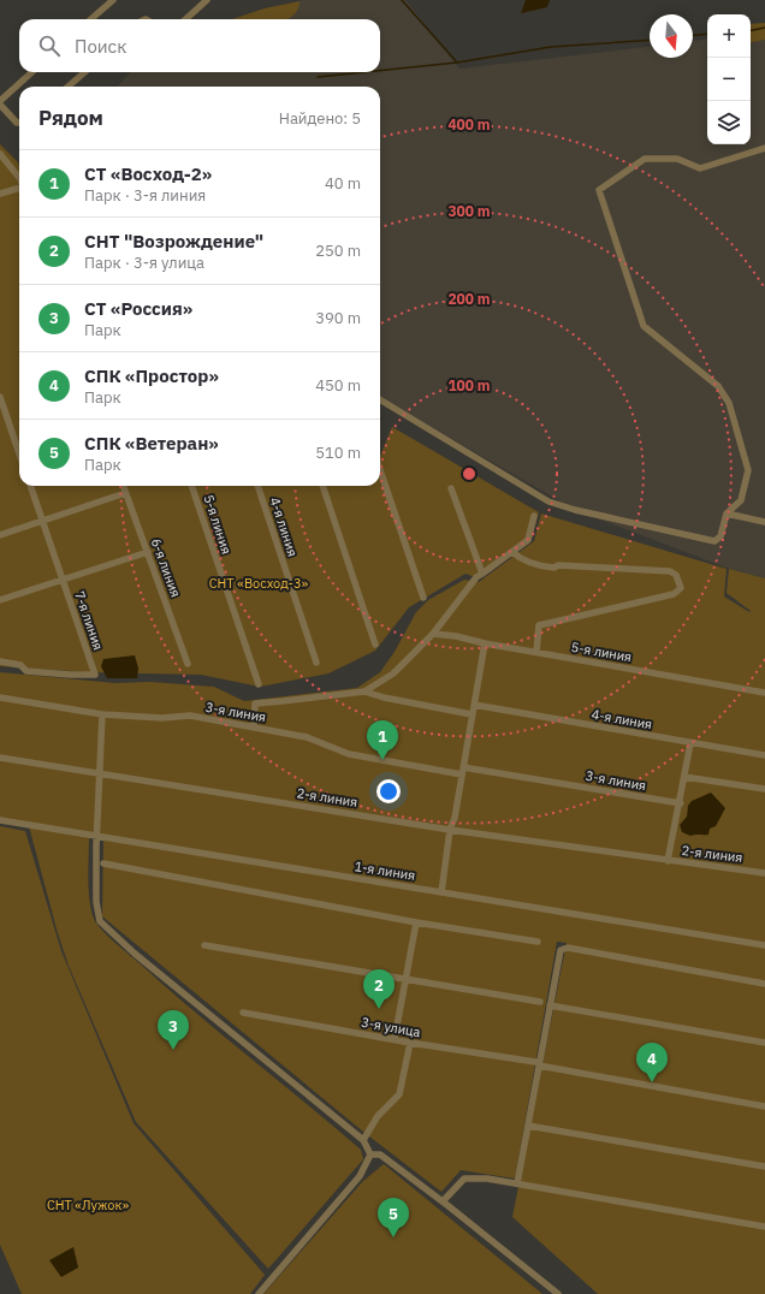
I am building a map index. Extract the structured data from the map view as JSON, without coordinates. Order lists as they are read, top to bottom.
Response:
{
  "streets": {
    "street": [
      "5-я линия",
      "4-я линия",
      "6-я линия",
      "7-я линия",
      "3-я линия",
      "2-я линия",
      "1-я линия",
      "3-я улица"
    ]
  },
  "parks": ["СНТ «Восход-3»", "СНТ «Лужок»"],
  "north": "bottom",
  "page": {
    "map_buttons": ["+", "−"],
    "search": "Поиск",
    "heading": ["Рядом", "Найдено: 5"],
    "list": [
      {
        "mark": "1",
        "name": "СТ «Восход-2»",
        "note": "Парк · 3-я линия",
        "value": "40 m"
      },
      {
        "mark": "2",
        "name": "СНТ \"Возрождение\"",
        "note": "Парк · 3-я улица",
        "value": "250 m"
      },
      {
        "mark": "3",
        "name": "СТ «Россия»",
        "note": "Парк",
        "value": "390 m"
      },
      {
        "mark": "4",
        "name": "СПК «Простор»",
        "note": "Парк",
        "value": "450 m"
      },
      {
        "mark": "5",
        "name": "СПК «Ветеран»",
        "note": "Парк",
        "value": "510 m"
      }
    ],
    "pins": [
      "1",
      "2",
      "3",
      "4",
      "5"
    ]
  },
  "rings": [
    "400 m",
    "300 m",
    "200 m",
    "100 m"
  ]
}
